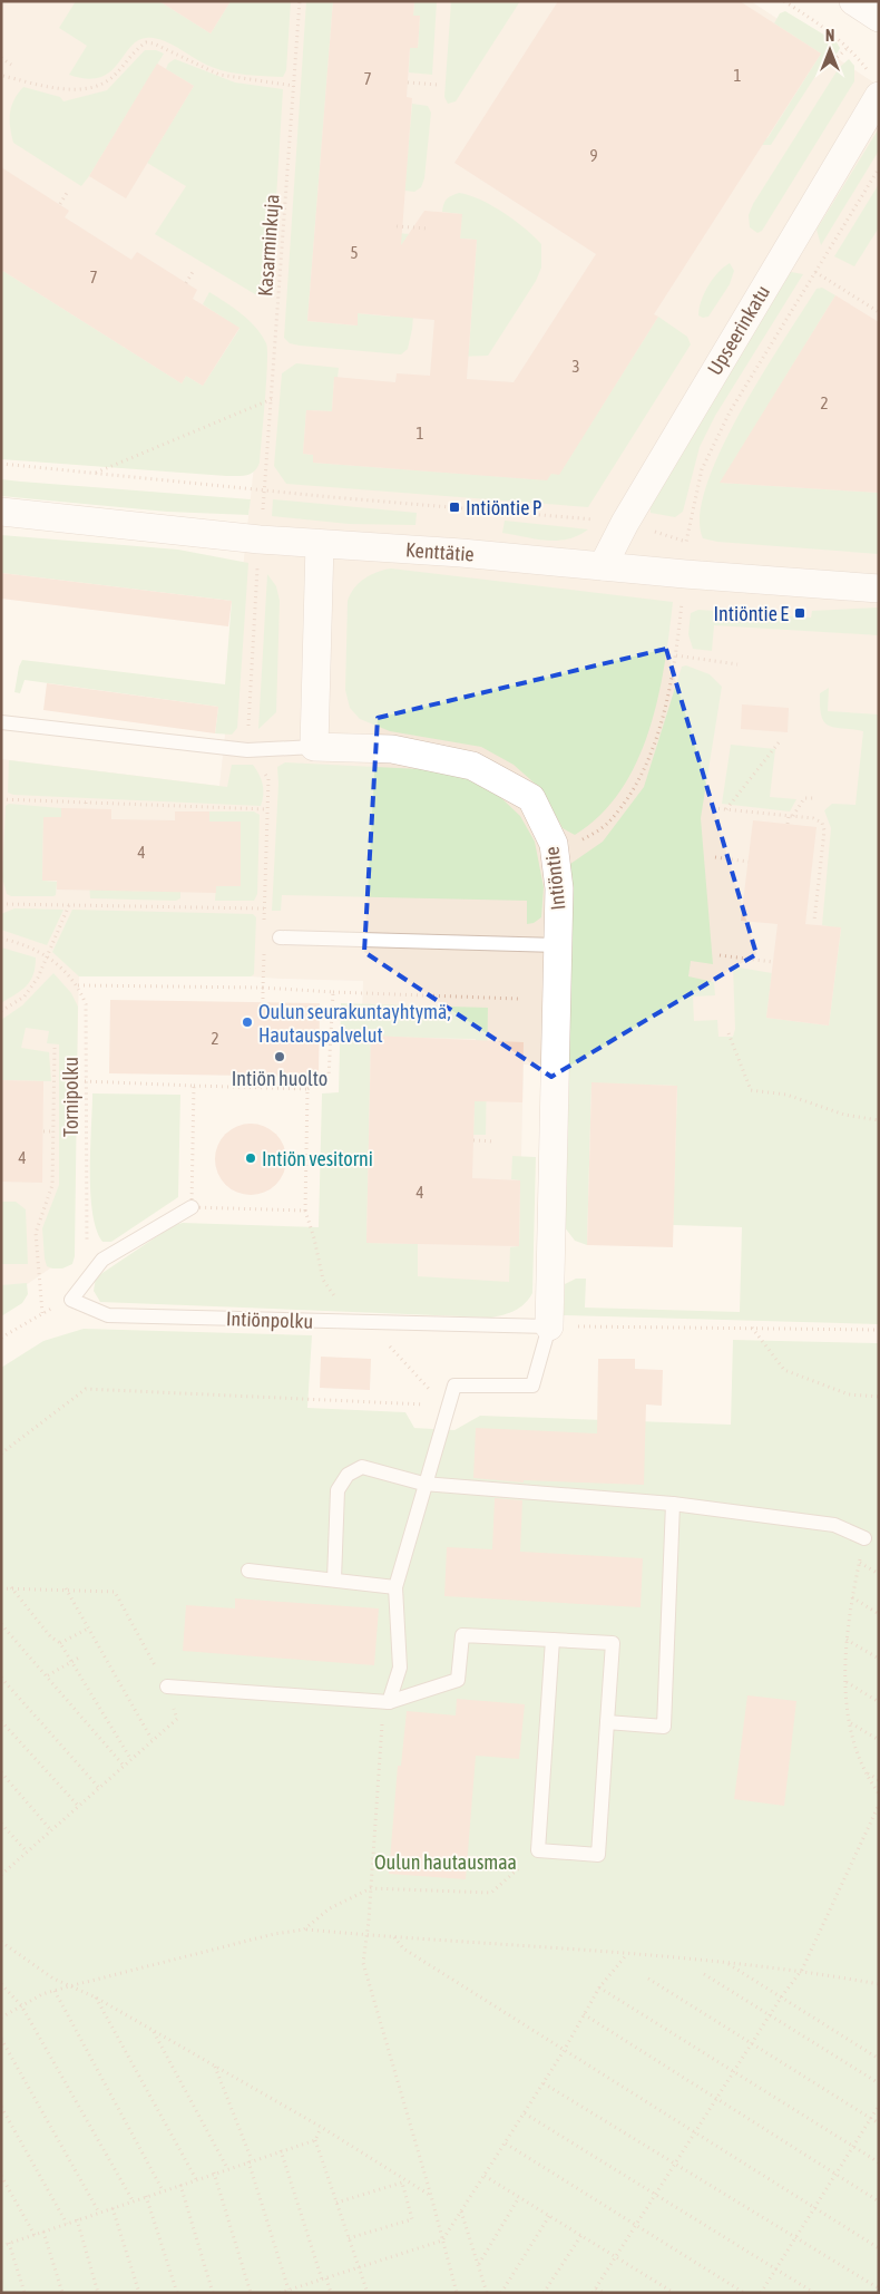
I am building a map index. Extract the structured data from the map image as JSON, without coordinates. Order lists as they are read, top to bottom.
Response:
{
  "streets": {
    "street": ["Upseerinkatu", "Kenttätie", "Intiöntie"],
    "lane": ["Intiönpolku"],
    "path": ["Kasarminkuja", "Tornipolku"]
  },
  "crossings": [
    ["Kasarminkuja", "Kenttätie"],
    ["Upseerinkatu", "Kenttätie"],
    ["Intiöntie", "Intiönpolku"]
  ],
  "parks": ["Oulun hautausmaa"],
  "places": {
    "transit": ["Intiöntie P", "Intiöntie E"],
    "other": ["Oulun seurakuntayhtymä, Hautauspalvelut", "Intiön huolto", "Intiön vesitorni"]
  },
  "house_numbers": [
    "1",
    "7",
    "9",
    "5",
    "7",
    "3",
    "2",
    "1",
    "4",
    "2",
    "4",
    "4"
  ],
  "north": "top"
}
